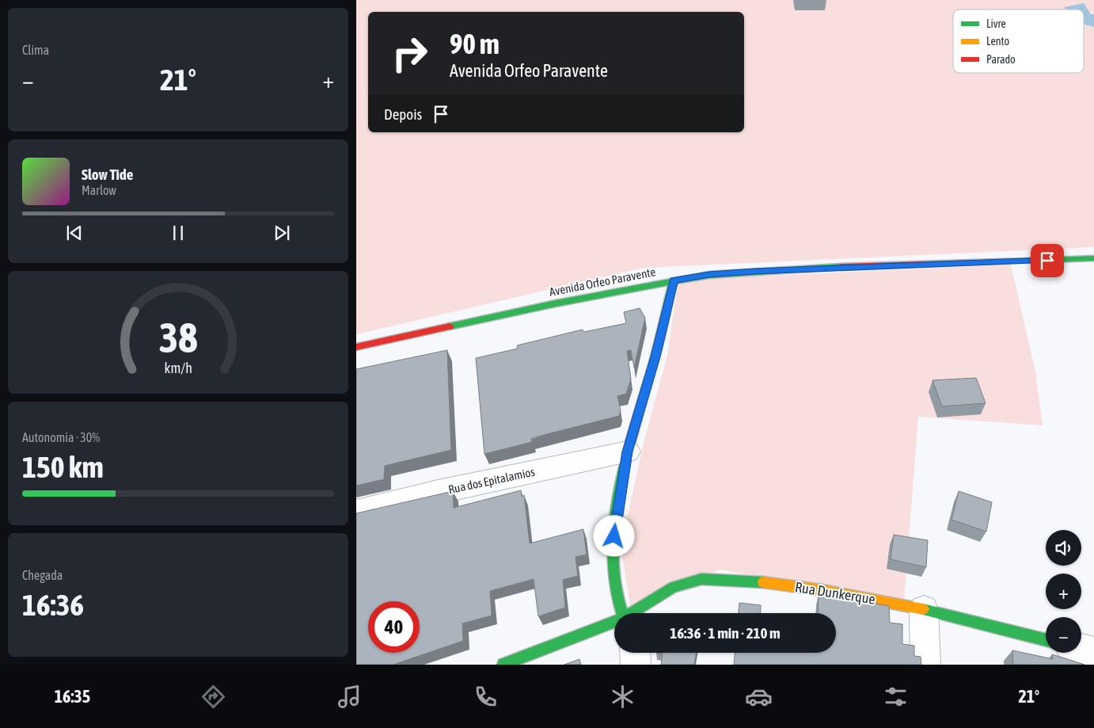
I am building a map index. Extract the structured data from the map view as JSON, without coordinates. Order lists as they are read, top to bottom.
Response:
{
  "streets": {
    "street": ["Avenida Orfeo Paravente", "Rua dos Epitalamios", "Rua Dunkerque"]
  },
  "legend": ["Livre", "Lento", "Parado"],
  "page": {
    "tile": [
      "Clima",
      ["Autonomia · 30%", "150 km"],
      ["Chegada", "16:36"]
    ],
    "turn": ["90 m", "Avenida Orfeo Paravente"],
    "heat": ["−", "21°", "+"],
    "then": "Depois",
    "song": ["Slow Tide", "Marlow"],
    "map_buttons": ["+", "−"],
    "limit": "40",
    "trip": "16:36 · 1 min · 210 m",
    "tabs": ["16:35", "21°"],
    "gauge": ["38", "km/h"]
  }
}
